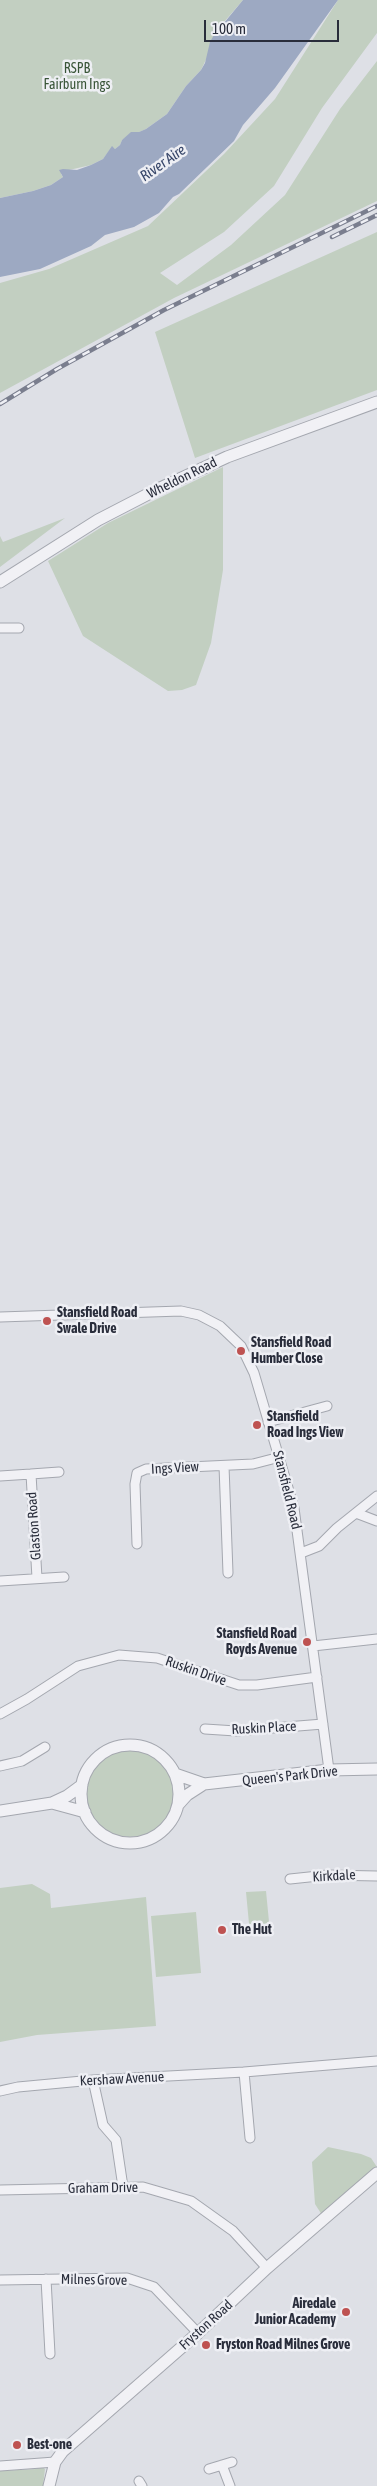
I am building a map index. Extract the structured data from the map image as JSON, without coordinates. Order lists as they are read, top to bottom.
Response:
{
  "streets": {
    "street": [
      "Wheldon Road",
      "Ings View",
      "Stansfield Road",
      "Glaston Road",
      "Ruskin Drive",
      "Ruskin Place",
      "Queen's Park Drive",
      "Kirkdale",
      "Kershaw Avenue",
      "Graham Drive",
      "Milnes Grove",
      "Fryston Road"
    ]
  },
  "crossings": [
    ["Ings View", "Stansfield Road"],
    ["Stansfield Road", "Ruskin Drive"],
    ["Stansfield Road", "Ruskin Place"],
    ["Stansfield Road", "Queen's Park Drive"],
    ["Graham Drive", "Fryston Road"],
    ["Milnes Grove", "Fryston Road"]
  ],
  "water": ["River Aire"],
  "parks": ["RSPB Fairburn Ings"],
  "places": [
    "Stansfield Road Swale Drive",
    "Stansfield Road Humber Close",
    "Stansfield Road Ings View",
    "Stansfield Road Royds Avenue",
    "The Hut",
    "Airedale Junior Academy",
    "Fryston Road Milnes Grove",
    "Best-one"
  ],
  "scale_bar": "100 m"
}
